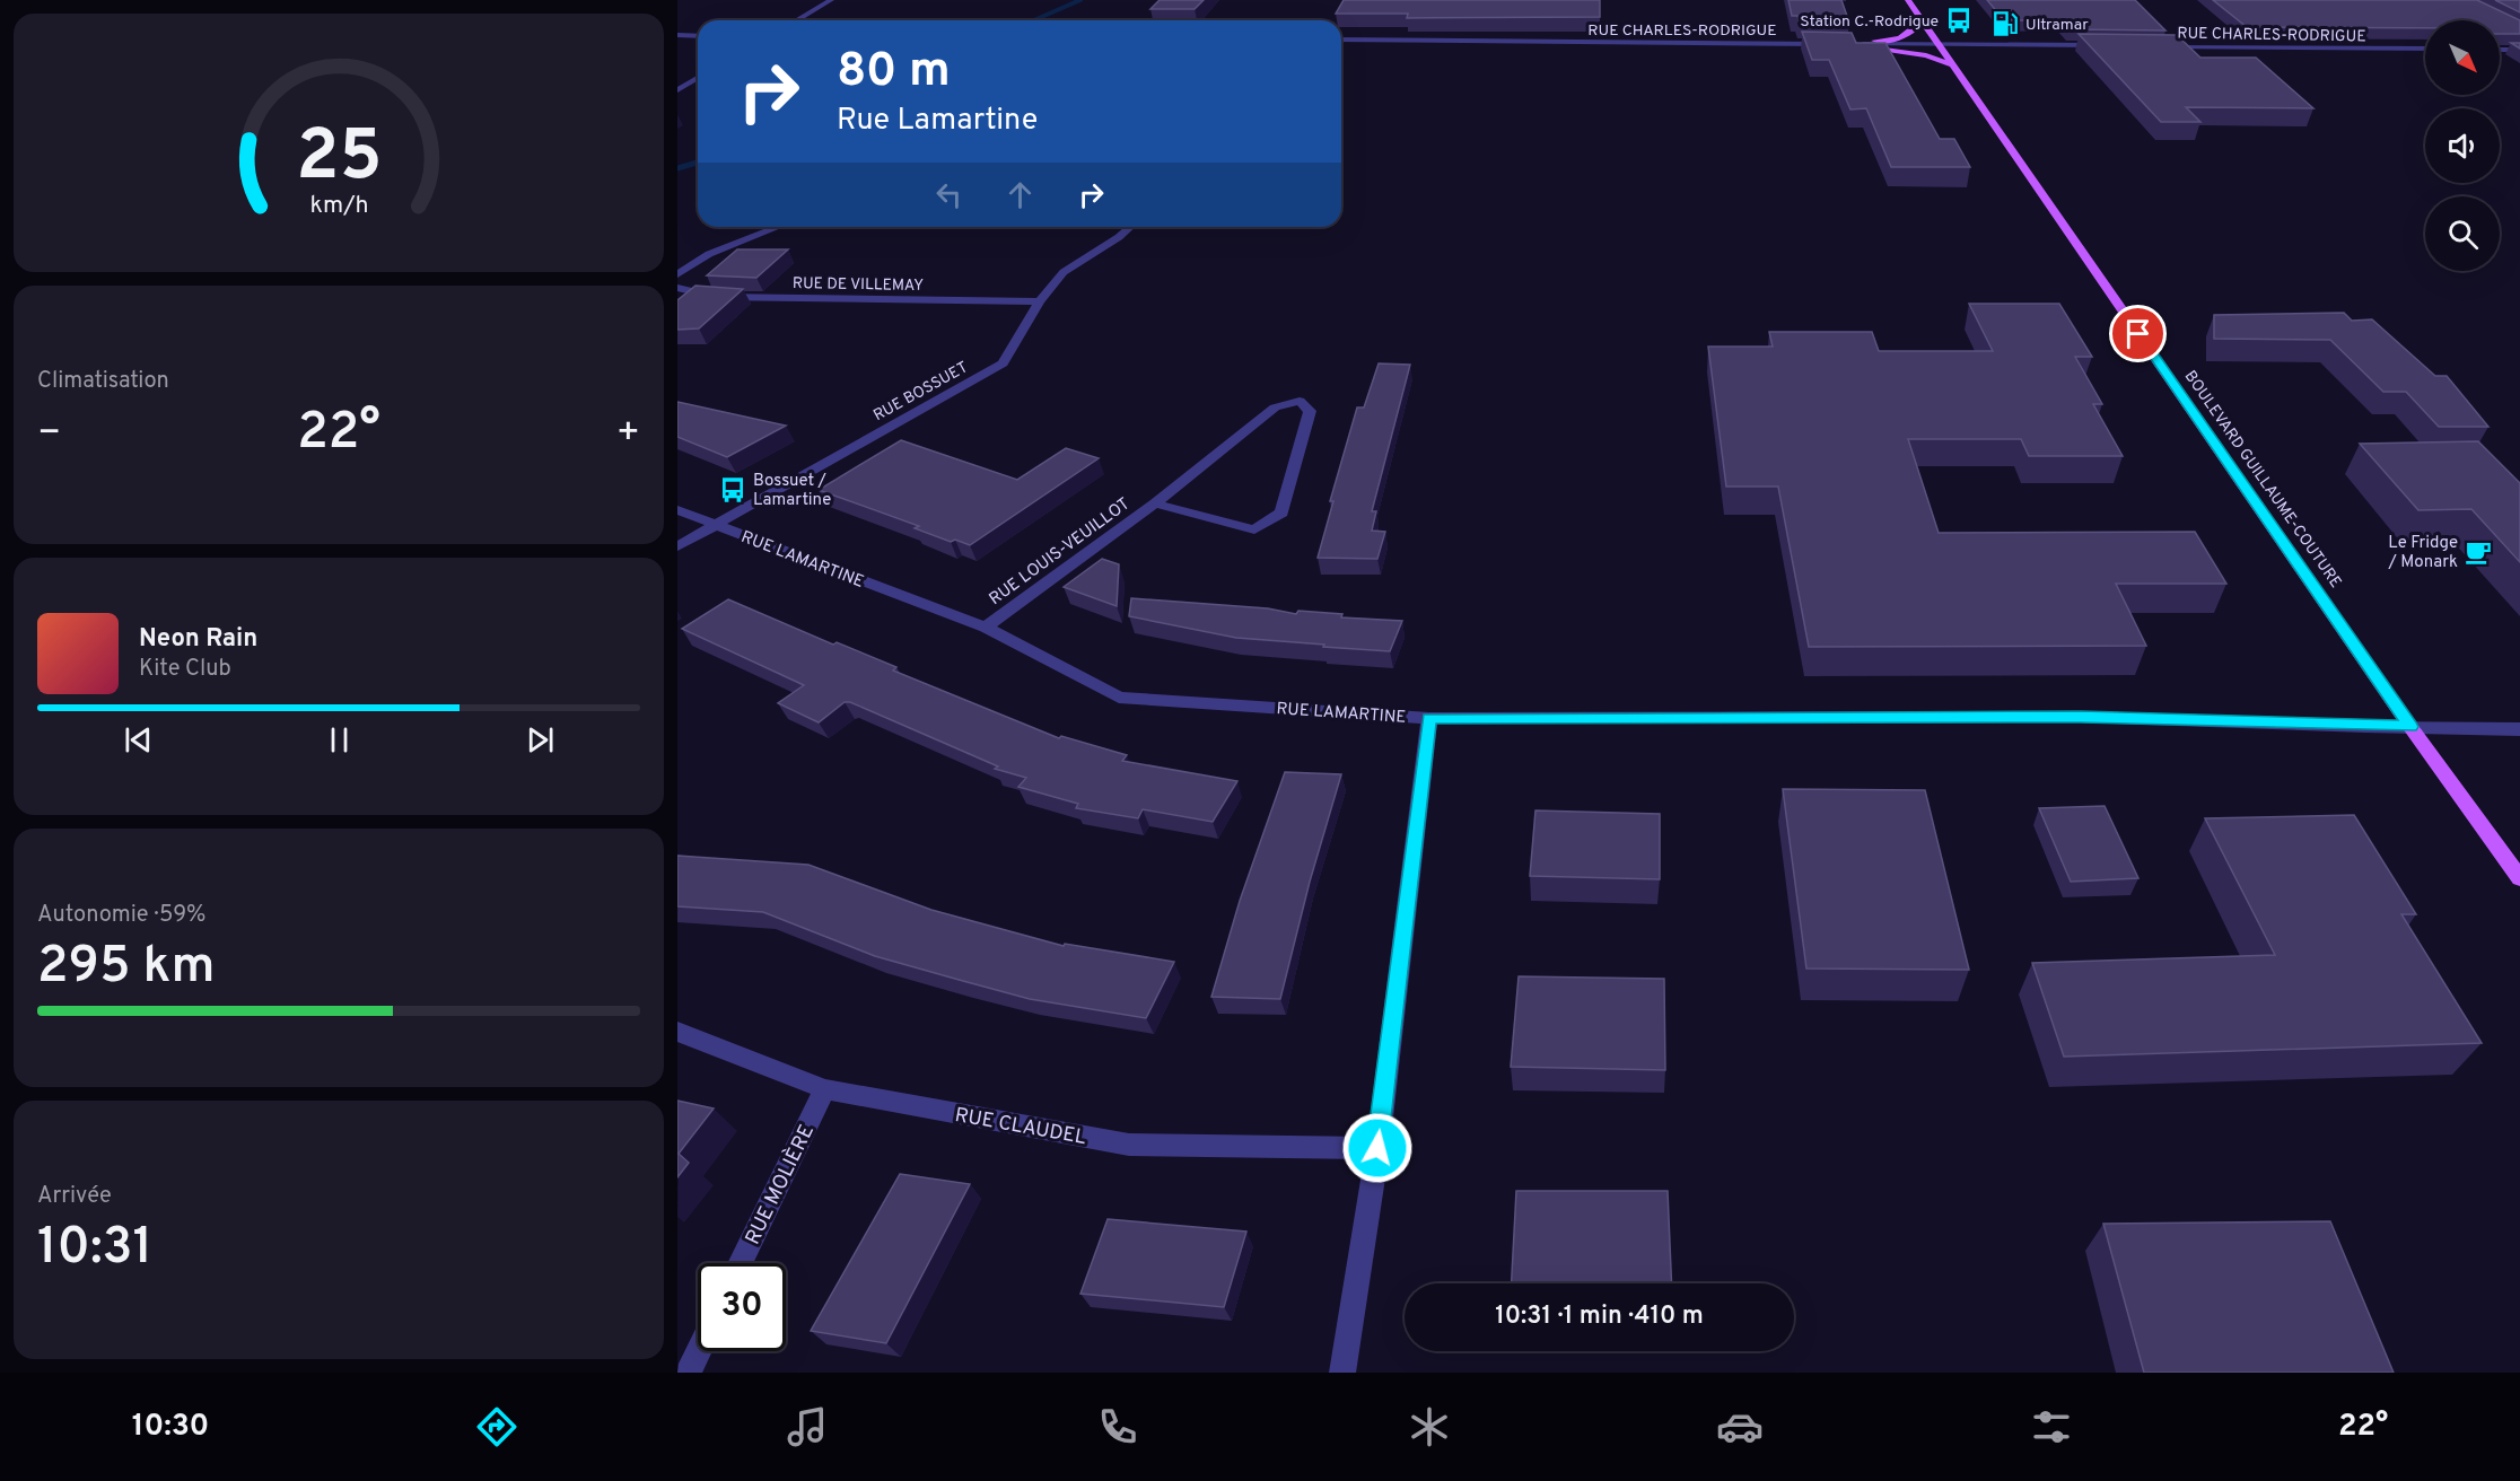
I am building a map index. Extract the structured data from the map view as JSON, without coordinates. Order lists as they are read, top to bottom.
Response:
{
  "streets": {
    "main road": ["BOULEVARD GUILLAUME-COUTURE"],
    "street": [
      "RUE CHARLES-RODRIGUE",
      "RUE DE VILLEMAY",
      "RUE BOSSUET",
      "RUE LOUIS-VEUILLOT",
      "RUE LAMARTINE",
      "RUE CLAUDEL",
      "RUE MOLIÈRE"
    ]
  },
  "crossings": [
    ["RUE DE VILLEMAY", "RUE BOSSUET"],
    ["RUE BOSSUET", "RUE LAMARTINE"],
    ["BOULEVARD GUILLAUME-COUTURE", "RUE LAMARTINE"],
    ["RUE LOUIS-VEUILLOT", "RUE LAMARTINE"],
    ["RUE CLAUDEL", "RUE MOLIÈRE"]
  ],
  "places": {
    "bus stop": ["Station C.-Rodrigue", "Bossuet / Lamartine"],
    "fuel station": ["Ultramar"],
    "cafe": ["Le Fridge / Monark"]
  },
  "north": "bottom right",
  "page": {
    "turn": ["80 m", "Rue Lamartine"],
    "tile": [
      "Climatisation",
      ["Autonomie · 59%", "295 km"],
      ["Arrivée", "10:31"]
    ],
    "heat": ["−", "22°", "+"],
    "song": ["Neon Rain", "Kite Club"],
    "limit": "30",
    "trip": "10:31 · 1 min · 410 m",
    "tabs": ["10:30", "22°"],
    "gauge": ["25", "km/h"]
  }
}
